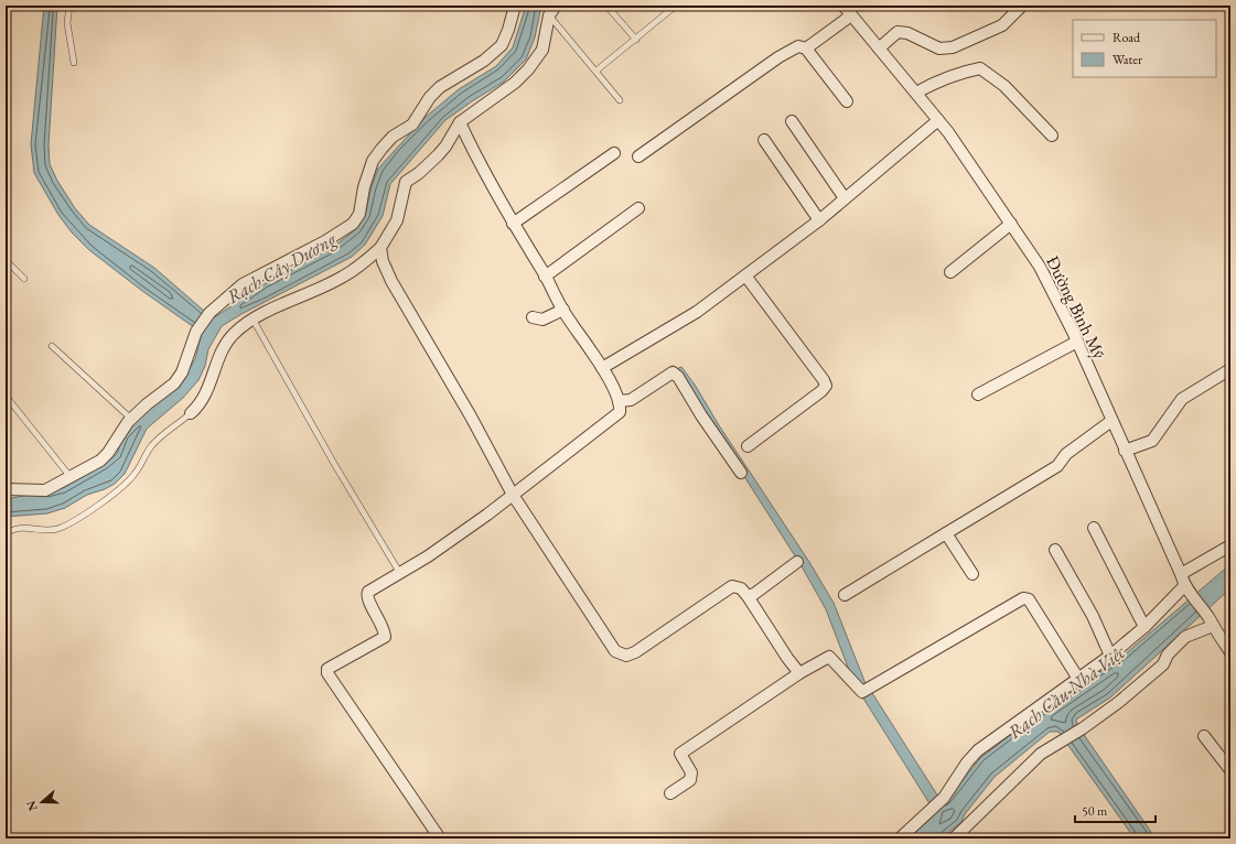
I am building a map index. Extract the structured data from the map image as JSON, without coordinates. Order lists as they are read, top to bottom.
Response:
{
  "streets": {
    "street": ["Đường Bình Mỹ"]
  },
  "water": ["Rạch Cây Dương", "Rạch Cầu Nhà Việc"],
  "legend": ["Road", "Water"],
  "scale_bar": "50 m",
  "north": "left"
}
